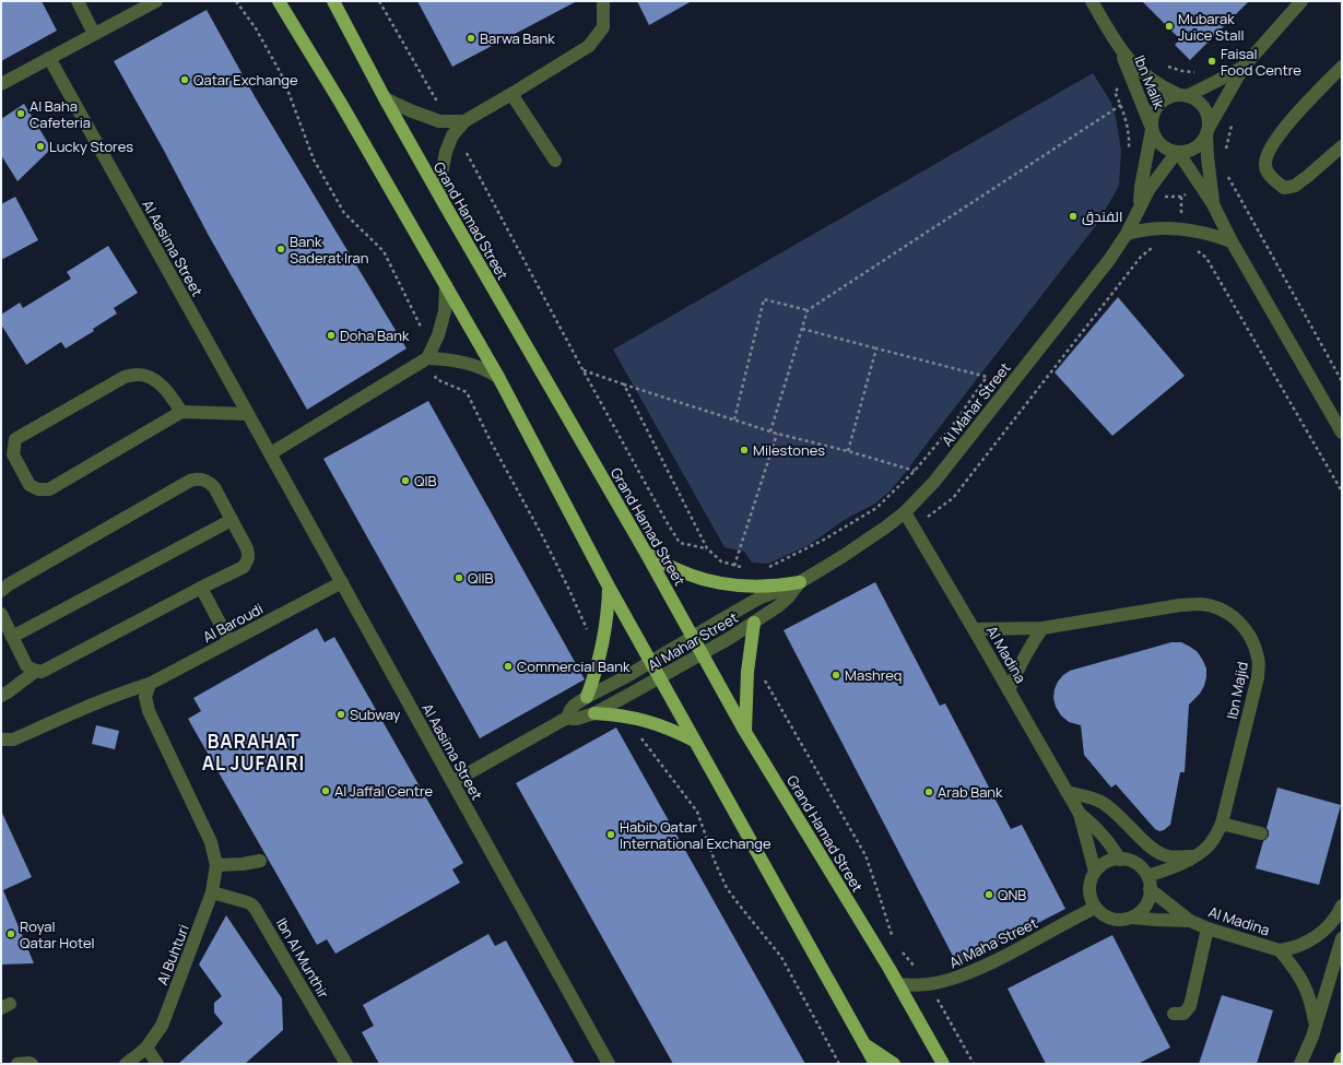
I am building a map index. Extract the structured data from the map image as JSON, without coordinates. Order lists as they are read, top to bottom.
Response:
{
  "streets": {
    "main road": ["Grand Hamad Street"],
    "street": [
      "Ibn Malik",
      "Al Aasima Street",
      "Al Mahar Street",
      "Al Baroudi",
      "Al Madina",
      "Ibn Majid",
      "Al Maha Street",
      "Al Buhturi",
      "Ibn Al Munthir"
    ]
  },
  "crossings": [
    ["Ibn Malik", "Al Mahar Street"],
    ["Grand Hamad Street", "Al Mahar Street"],
    ["Grand Hamad Street", "Al Maha Street"],
    ["Al Aasima Street", "Al Mahar Street"],
    ["Al Aasima Street", "Al Baroudi"],
    ["Al Mahar Street", "Al Madina"],
    ["Al Baroudi", "Al Buhturi"],
    ["Al Madina", "Ibn Majid"],
    ["Al Madina", "Al Maha Street"],
    ["Ibn Majid", "Al Maha Street"],
    ["Al Buhturi", "Ibn Al Munthir"]
  ],
  "districts": ["BARAHAT AL JUFAIRI"],
  "places": [
    "Mubarak Juice Stall",
    "Barwa Bank",
    "Faisal Food Centre",
    "Qatar Exchange",
    "Al Baha Cafeteria",
    "Lucky Stores",
    "الفندق",
    "Bank Saderat Iran",
    "Doha Bank",
    "Milestones",
    "QIB",
    "QIIB",
    "Commercial Bank",
    "Mashreq",
    "Subway",
    "Al Jaffal Centre",
    "Arab Bank",
    "Habib Qatar International Exchange",
    "QNB",
    "Royal Qatar Hotel"
  ]
}
